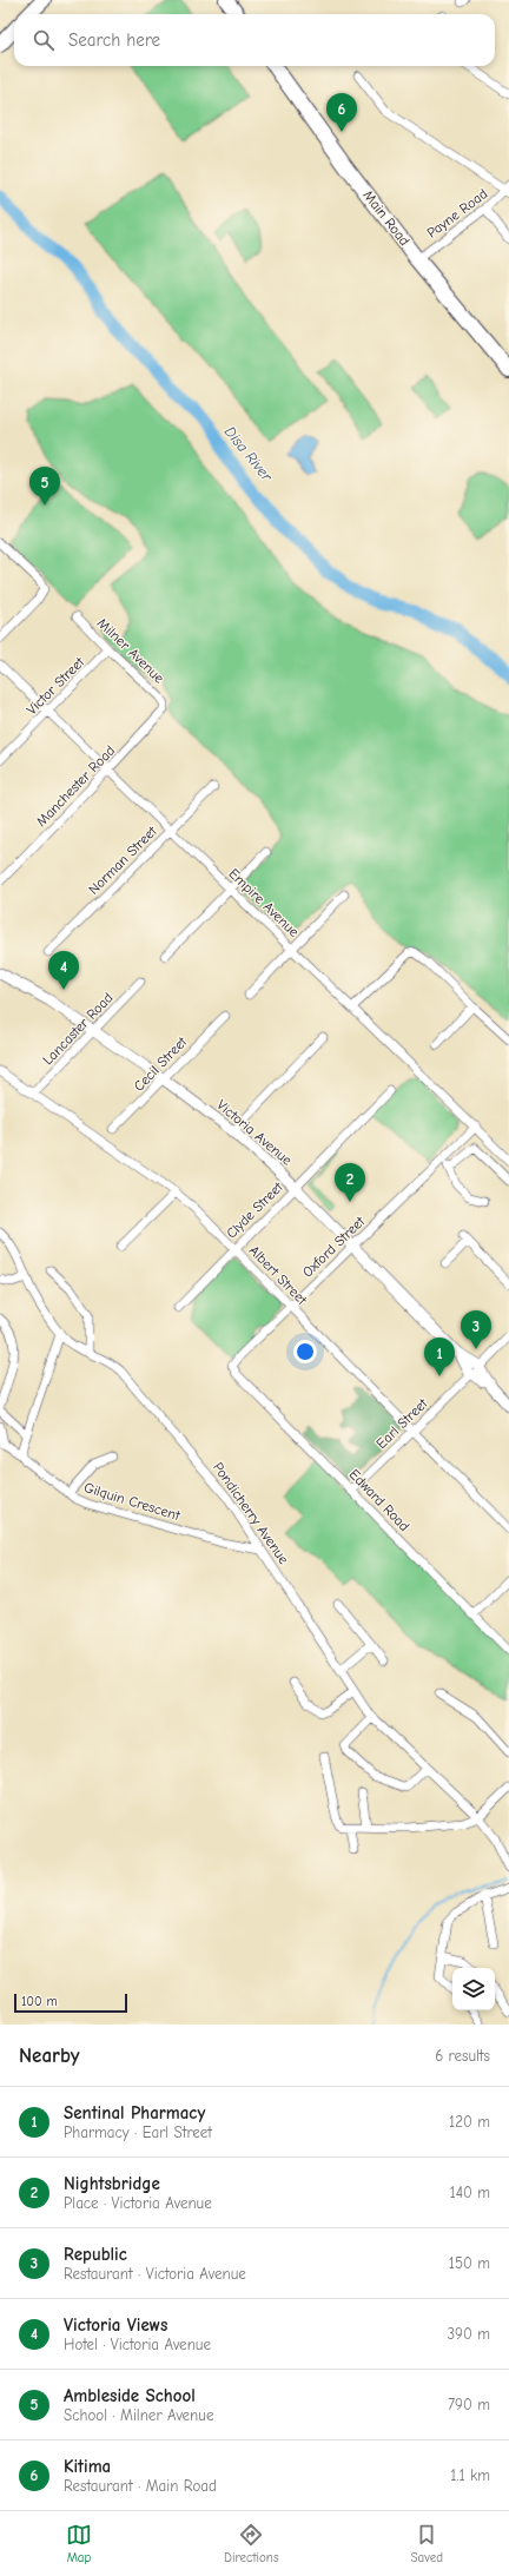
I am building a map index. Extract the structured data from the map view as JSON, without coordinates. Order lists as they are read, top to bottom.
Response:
{
  "streets": {
    "main road": ["Main Road"],
    "street": [
      "Payne Road",
      "Milner Avenue",
      "Victor Street",
      "Manchester Road",
      "Norman Street",
      "Empire Avenue",
      "Lancaster Road",
      "Cecil Street",
      "Victoria Avenue",
      "Clyde Street",
      "Oxford Street",
      "Albert Street",
      "Earl Street",
      "Edward Road",
      "Gilquin Crescent",
      "Pondicherry Avenue"
    ]
  },
  "crossings": [
    ["Payne Road", "Main Road"],
    ["Milner Avenue", "Victor Street"],
    ["Milner Avenue", "Manchester Road"],
    ["Victor Street", "Empire Avenue"],
    ["Manchester Road", "Empire Avenue"],
    ["Norman Street", "Empire Avenue"],
    ["Empire Avenue", "Oxford Street"],
    ["Lancaster Road", "Victoria Avenue"],
    ["Lancaster Road", "Albert Street"],
    ["Cecil Street", "Victoria Avenue"],
    ["Victoria Avenue", "Clyde Street"],
    ["Victoria Avenue", "Oxford Street"],
    ["Victoria Avenue", "Earl Street"],
    ["Clyde Street", "Albert Street"],
    ["Oxford Street", "Albert Street"],
    ["Oxford Street", "Edward Road"],
    ["Albert Street", "Earl Street"],
    ["Earl Street", "Edward Road"],
    ["Gilquin Crescent", "Pondicherry Avenue"]
  ],
  "water": ["Disa River"],
  "scale_bar": "100 m",
  "page": {
    "search": "Search here",
    "pins": [
      "6",
      "5",
      "4",
      "2",
      "3",
      "1"
    ],
    "scale": "100 m",
    "heading": ["Nearby", "6 results"],
    "list": [
      {
        "mark": "1",
        "name": "Sentinal Pharmacy",
        "note": "Pharmacy · Earl Street",
        "value": "120 m"
      },
      {
        "mark": "2",
        "name": "Nightsbridge",
        "note": "Place · Victoria Avenue",
        "value": "140 m"
      },
      {
        "mark": "3",
        "name": "Republic",
        "note": "Restaurant · Victoria Avenue",
        "value": "150 m"
      },
      {
        "mark": "4",
        "name": "Victoria Views",
        "note": "Hotel · Victoria Avenue",
        "value": "390 m"
      },
      {
        "mark": "5",
        "name": "Ambleside School",
        "note": "School · Milner Avenue",
        "value": "790 m"
      },
      {
        "mark": "6",
        "name": "Kitima",
        "note": "Restaurant · Main Road",
        "value": "1.1 km"
      }
    ],
    "nav": ["Map", "Directions", "Saved"]
  }
}
